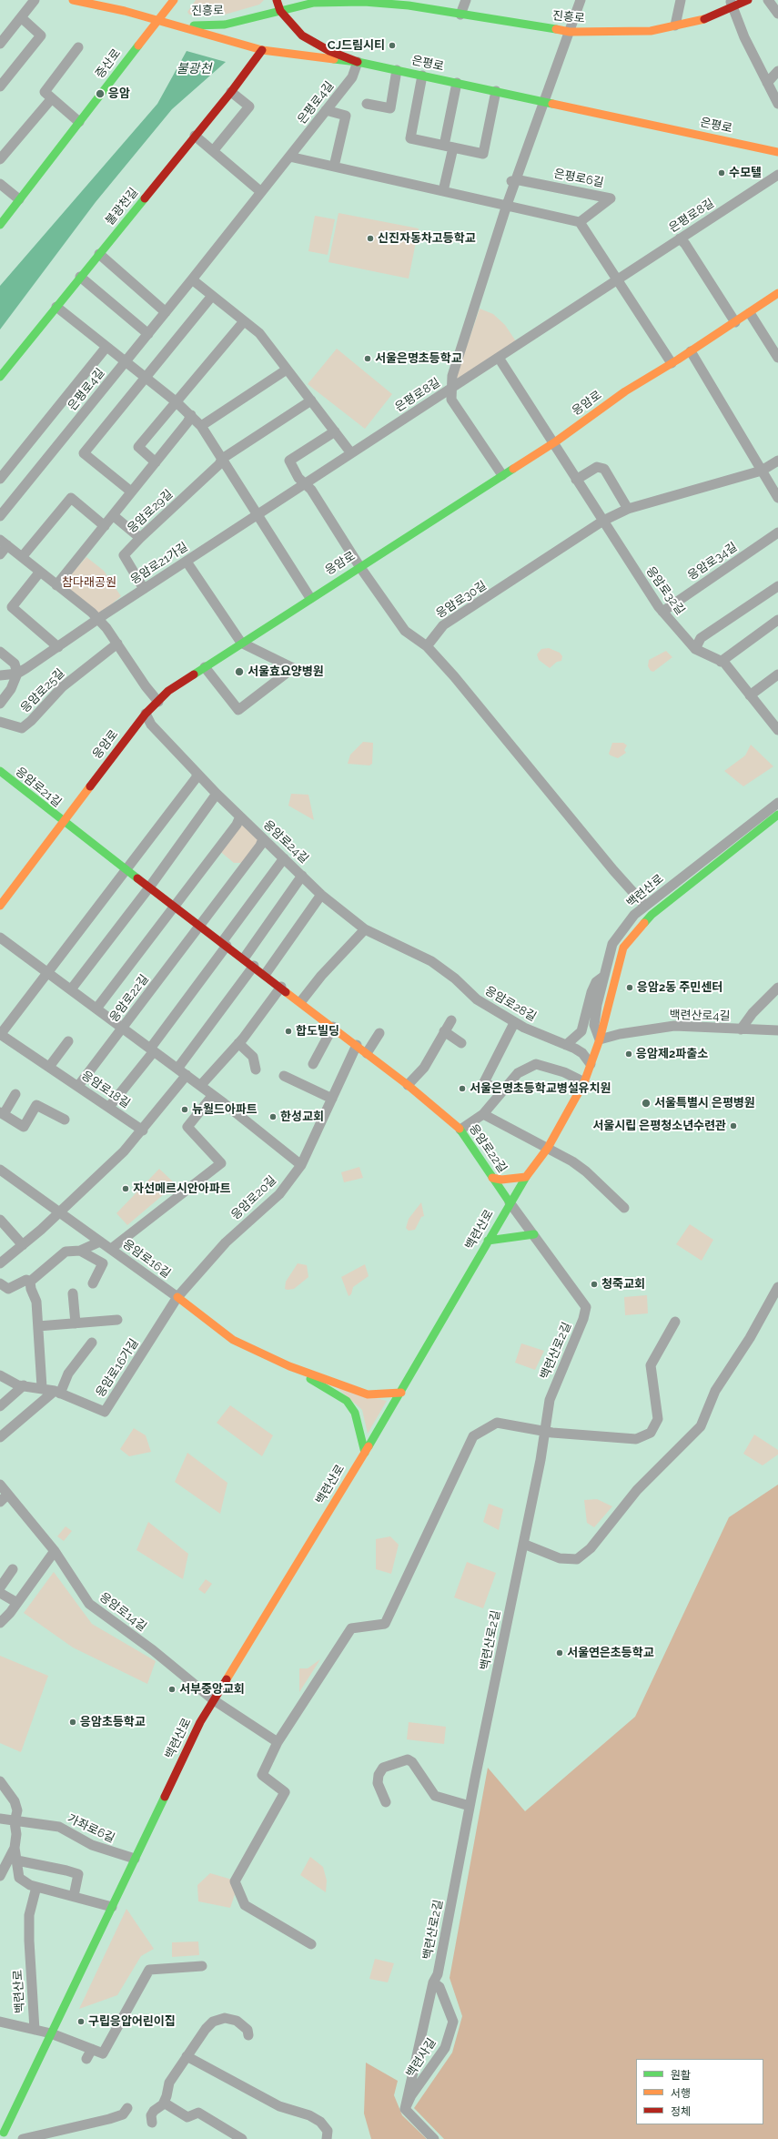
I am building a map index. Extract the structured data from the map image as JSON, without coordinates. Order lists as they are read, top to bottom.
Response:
{
  "streets": {
    "main road": [
      "진흥로",
      "증산로",
      "은평로",
      "불광천길",
      "응암로",
      "응암로21길",
      "백련산로",
      "응암로22길"
    ],
    "street": [
      "은평로4길",
      "은평로6길",
      "은평로8길",
      "응암로29길",
      "응암로34길",
      "응암로21가길",
      "응암로32길",
      "응암로30길",
      "응암로25길",
      "응암로24길",
      "응암로28길",
      "백련산로4길",
      "응암로18길",
      "응암로20길",
      "응암로16길",
      "백련산로2길",
      "응암로16가길",
      "응암로14길",
      "가좌로6길",
      "백련사길"
    ]
  },
  "crossings": [
    ["진흥로", "증산로"],
    ["진흥로", "은평로"],
    ["증산로", "은평로"],
    ["은평로", "은평로4길"],
    ["은평로", "불광천길"],
    ["은평로8길", "응암로21가길"],
    ["은평로8길", "응암로32길"],
    ["응암로", "응암로32길"],
    ["응암로", "응암로21길"],
    ["응암로", "응암로24길"],
    ["응암로", "응암로22길"],
    ["응암로29길", "응암로21가길"],
    ["응암로34길", "응암로32길"],
    ["응암로32길", "응암로30길"],
    ["응암로21길", "응암로22길"],
    ["응암로24길", "응암로22길"],
    ["응암로24길", "응암로28길"],
    ["백련산로", "응암로22길"],
    ["백련산로", "응암로28길"],
    ["백련산로", "백련산로4길"],
    ["백련산로", "백련산로2길"],
    ["백련산로", "응암로14길"],
    ["백련산로", "가좌로6길"],
    ["응암로22길", "응암로18길"],
    ["응암로22길", "백련산로2길"],
    ["응암로20길", "응암로16길"],
    ["응암로20길", "응암로16가길"],
    ["응암로16길", "응암로16가길"],
    ["백련산로2길", "백련사길"]
  ],
  "water": ["불광천"],
  "parks": ["참다래공원"],
  "places": [
    "CJ드림시티",
    "응암",
    "수모텔",
    "신진자동차고등학교",
    "서울은명초등학교",
    "서울효요양병원",
    "응암2동 주민센터",
    "합도빌딩",
    "응암제2파출소",
    "서울은명초등학교병설유치원",
    "서울특별시 은평병원",
    "뉴월드아파트",
    "한성교회",
    "서울시립 은평청소년수련관",
    "자선메르시안아파트",
    "청죽교회",
    "서울연은초등학교",
    "서부중앙교회",
    "응암초등학교",
    "구립응압어린이집"
  ],
  "legend": ["원활", "서행", "정체"]
}
